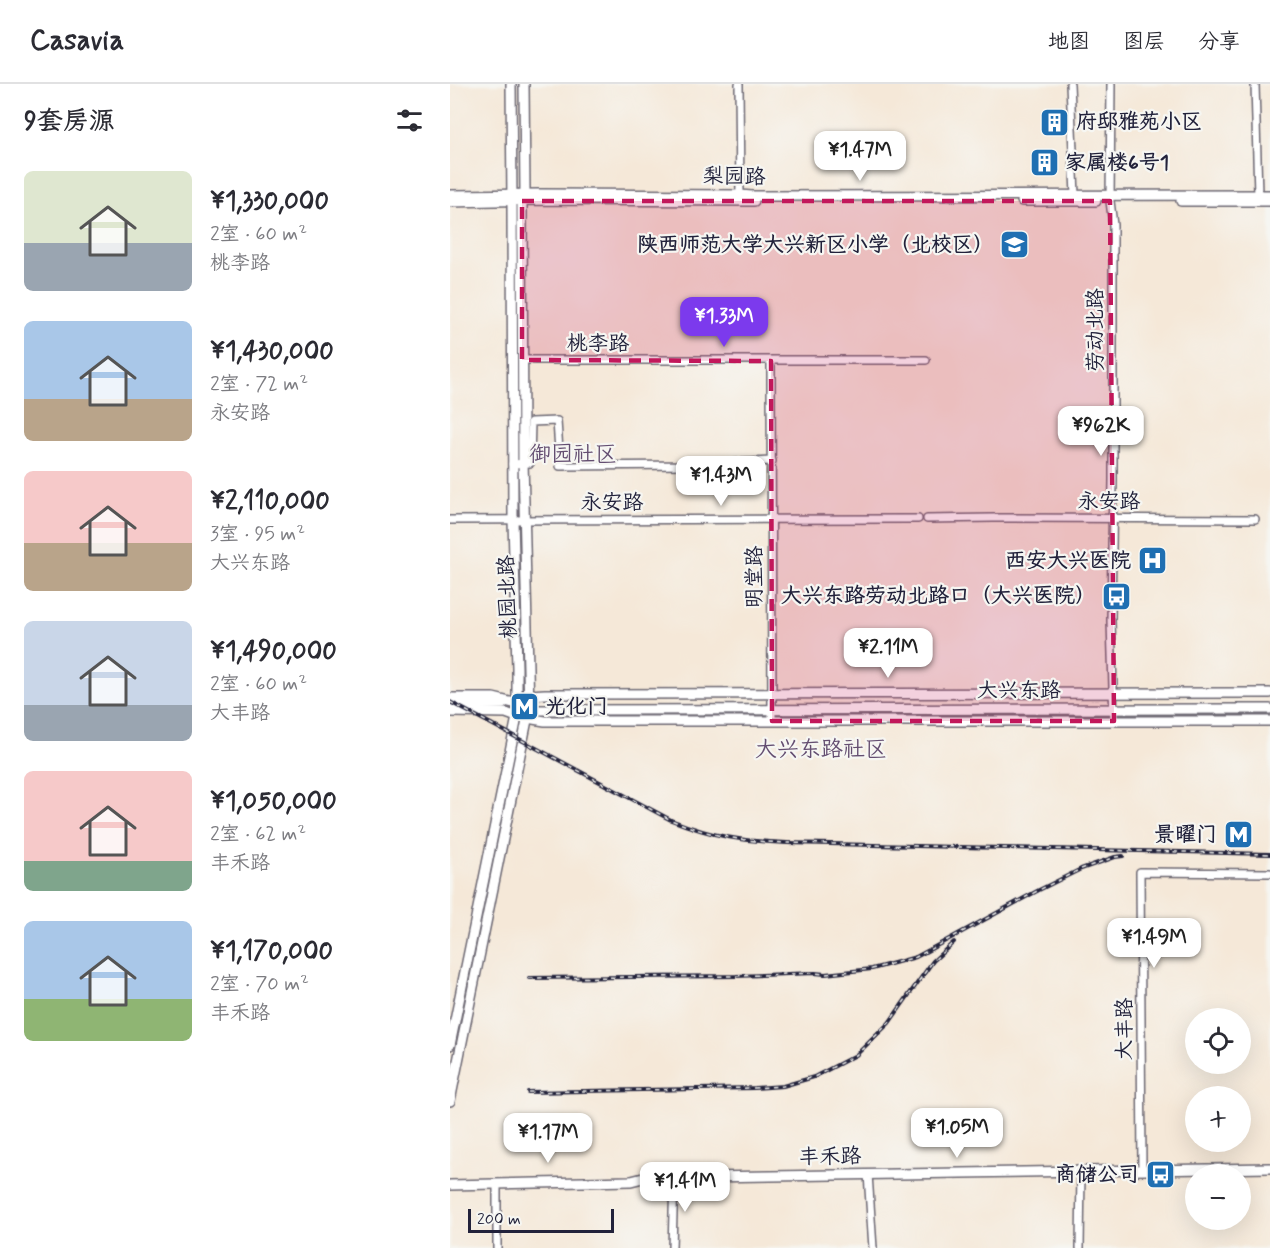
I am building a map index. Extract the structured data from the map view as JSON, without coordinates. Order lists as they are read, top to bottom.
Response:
{
  "streets": {
    "main road": [
      "梨园路",
      "桃园北路",
      "大兴东路",
      "丰禾路"
    ],
    "street": [
      "劳动北路",
      "桃李路",
      "永安路",
      "明堂路",
      "大丰路"
    ]
  },
  "crossings": [
    ["梨园路", "劳动北路"],
    ["梨园路", "桃园北路"],
    ["劳动北路", "永安路"],
    ["劳动北路", "大兴东路"],
    ["桃李路", "明堂路"],
    ["桃李路", "桃园北路"],
    ["永安路", "明堂路"],
    ["永安路", "桃园北路"],
    ["明堂路", "大兴东路"],
    ["桃园北路", "大兴东路"],
    ["大丰路", "丰禾路"]
  ],
  "districts": ["御园社区", "大兴东路社区"],
  "places": {
    "building": ["府邸雅苑小区", "家属楼6号1"],
    "school or university": ["陕西师范大学大兴新区小学（北校区）"],
    "hospital": ["西安大兴医院"],
    "bus stop": ["大兴东路劳动北路口（大兴医院）", "商储公司"],
    "metro station": ["光化门", "景曜门"]
  },
  "scale_bar": "200 m",
  "page": {
    "header": "Casavia",
    "nav": ["地图", "图层", "分享"],
    "heading": "9套房源",
    "price": [
      "¥1.47M",
      "¥1.33M",
      "¥962K",
      "¥1.43M",
      "¥2.11M",
      "¥1.49M",
      "¥1.05M",
      "¥1.17M",
      "¥1.41M"
    ],
    "list": [
      {
        "name": "¥1,330,000",
        "note": "2室 · 60 m² · 桃李路"
      },
      {
        "name": "¥1,430,000",
        "note": "2室 · 72 m² · 永安路"
      },
      {
        "name": "¥2,110,000",
        "note": "3室 · 95 m² · 大兴东路"
      },
      {
        "name": "¥1,490,000",
        "note": "2室 · 60 m² · 大丰路"
      },
      {
        "name": "¥1,050,000",
        "note": "2室 · 62 m² · 丰禾路"
      },
      {
        "name": "¥1,170,000",
        "note": "2室 · 70 m² · 丰禾路"
      }
    ],
    "map_buttons": ["+", "−"],
    "scale": "200 m"
  }
}
